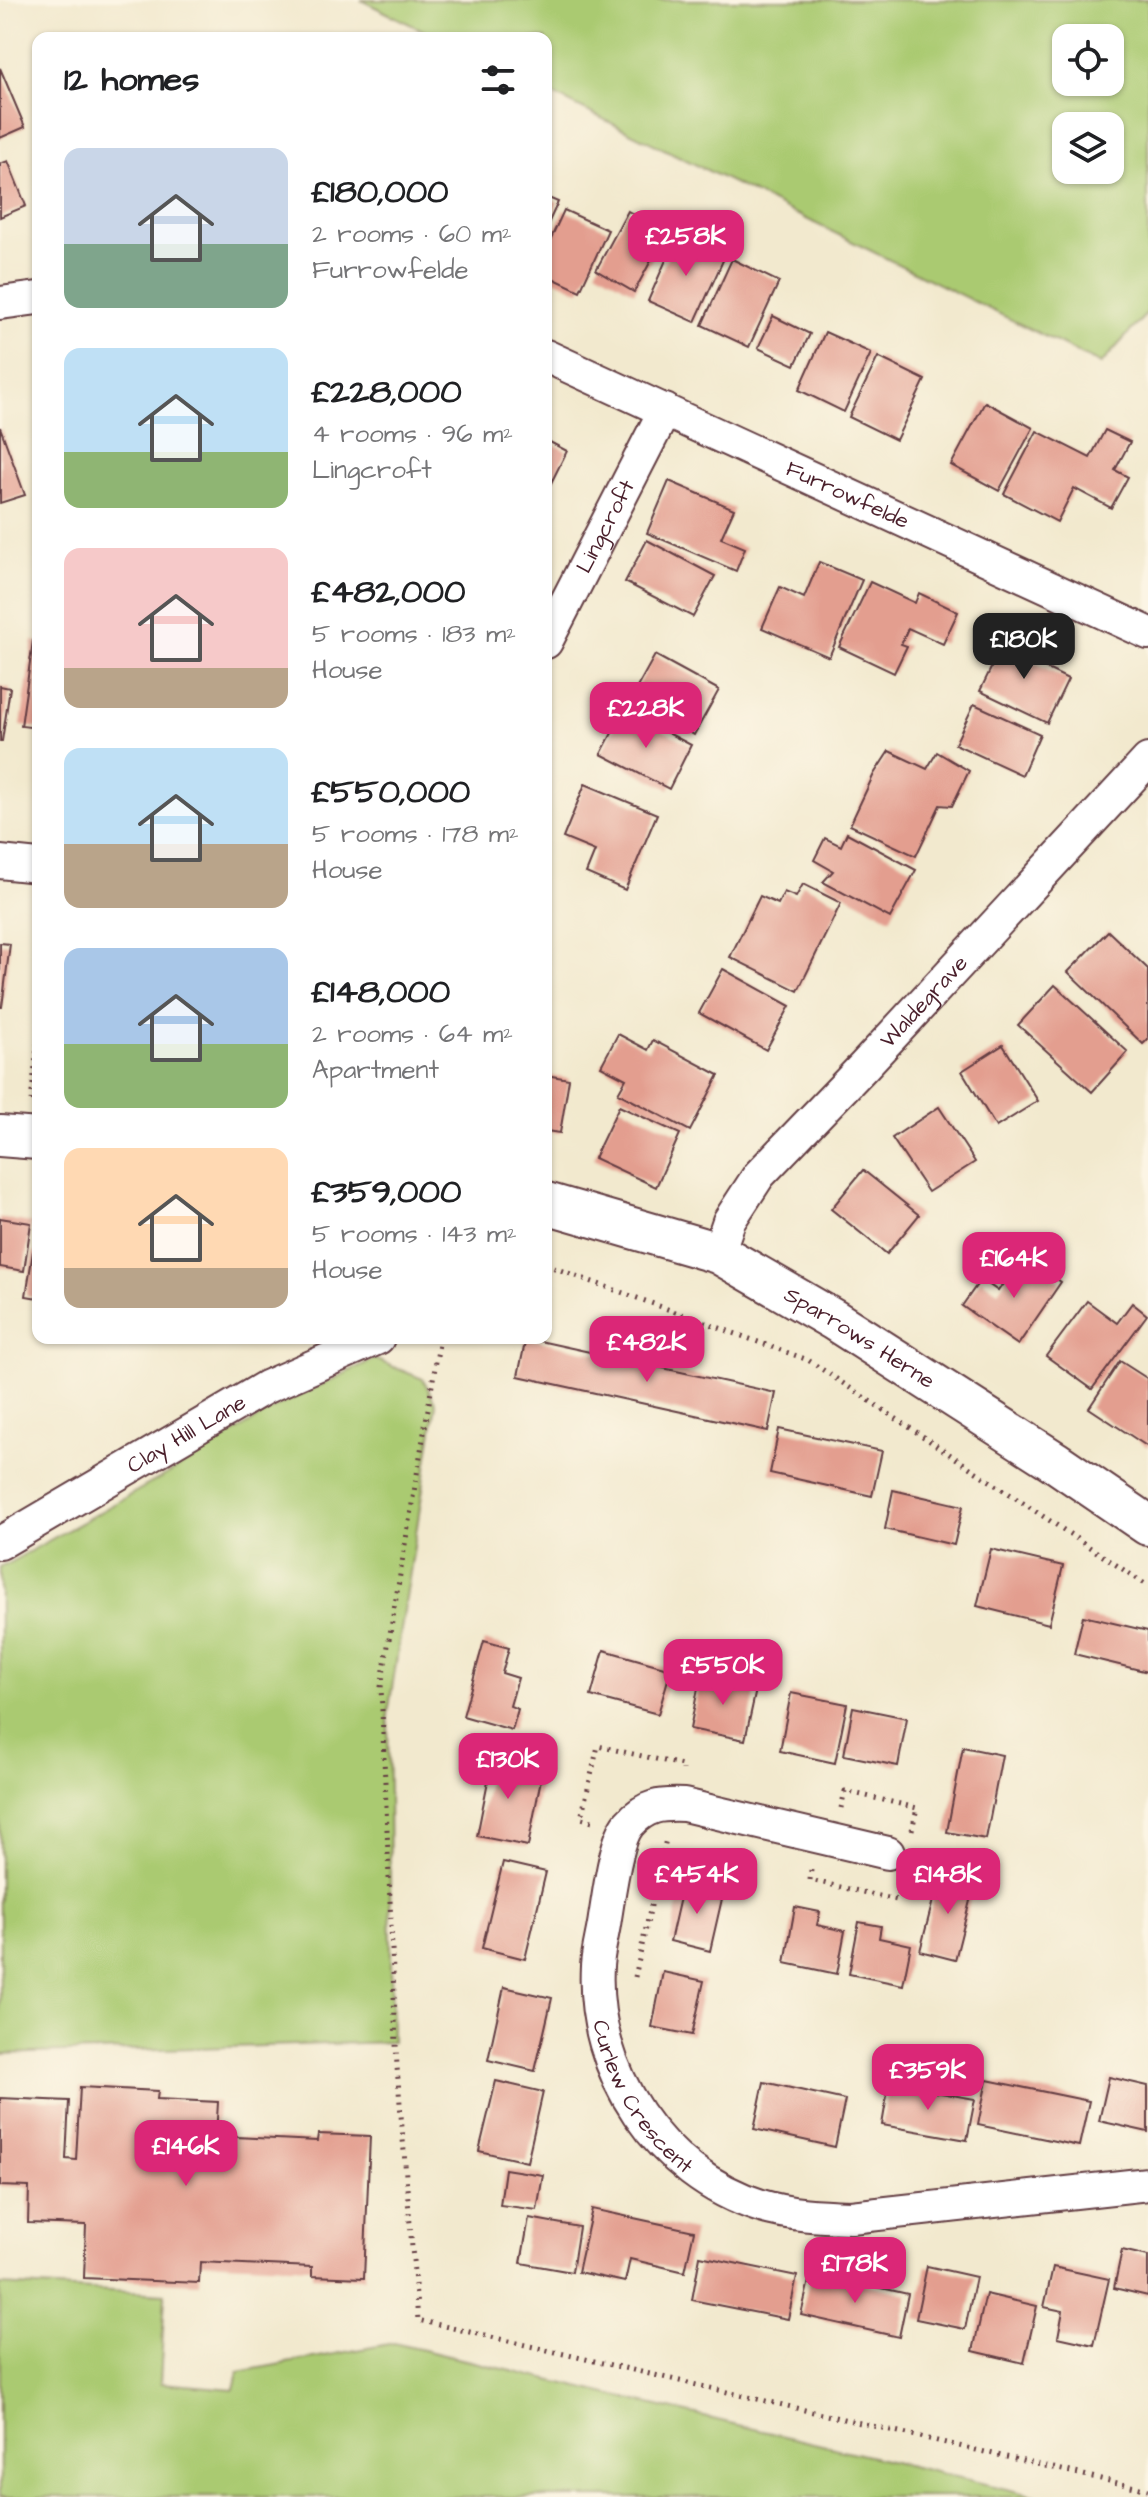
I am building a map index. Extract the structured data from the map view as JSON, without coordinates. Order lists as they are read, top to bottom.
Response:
{
  "streets": {
    "street": [
      "Furrowfelde",
      "Lingcroft",
      "Waldegrave",
      "Sparrows Herne",
      "Clay Hill Lane",
      "Curlew Crescent"
    ]
  },
  "crossings": [
    ["Furrowfelde", "Lingcroft"],
    ["Waldegrave", "Sparrows Herne"]
  ],
  "page": {
    "heading": "12 homes",
    "list": [
      {
        "name": "£180,000",
        "note": "2 rooms · 60 m² · Furrowfelde"
      },
      {
        "name": "£228,000",
        "note": "4 rooms · 96 m² · Lingcroft"
      },
      {
        "name": "£482,000",
        "note": "5 rooms · 183 m² · House"
      },
      {
        "name": "£550,000",
        "note": "5 rooms · 178 m² · House"
      },
      {
        "name": "£148,000",
        "note": "2 rooms · 64 m² · Apartment"
      },
      {
        "name": "£359,000",
        "note": "5 rooms · 143 m² · House"
      }
    ],
    "price": [
      "£258K",
      "£180K",
      "£228K",
      "£164K",
      "£482K",
      "£550K",
      "£130K",
      "£454K",
      "£148K",
      "£359K",
      "£146K",
      "£178K"
    ]
  }
}
